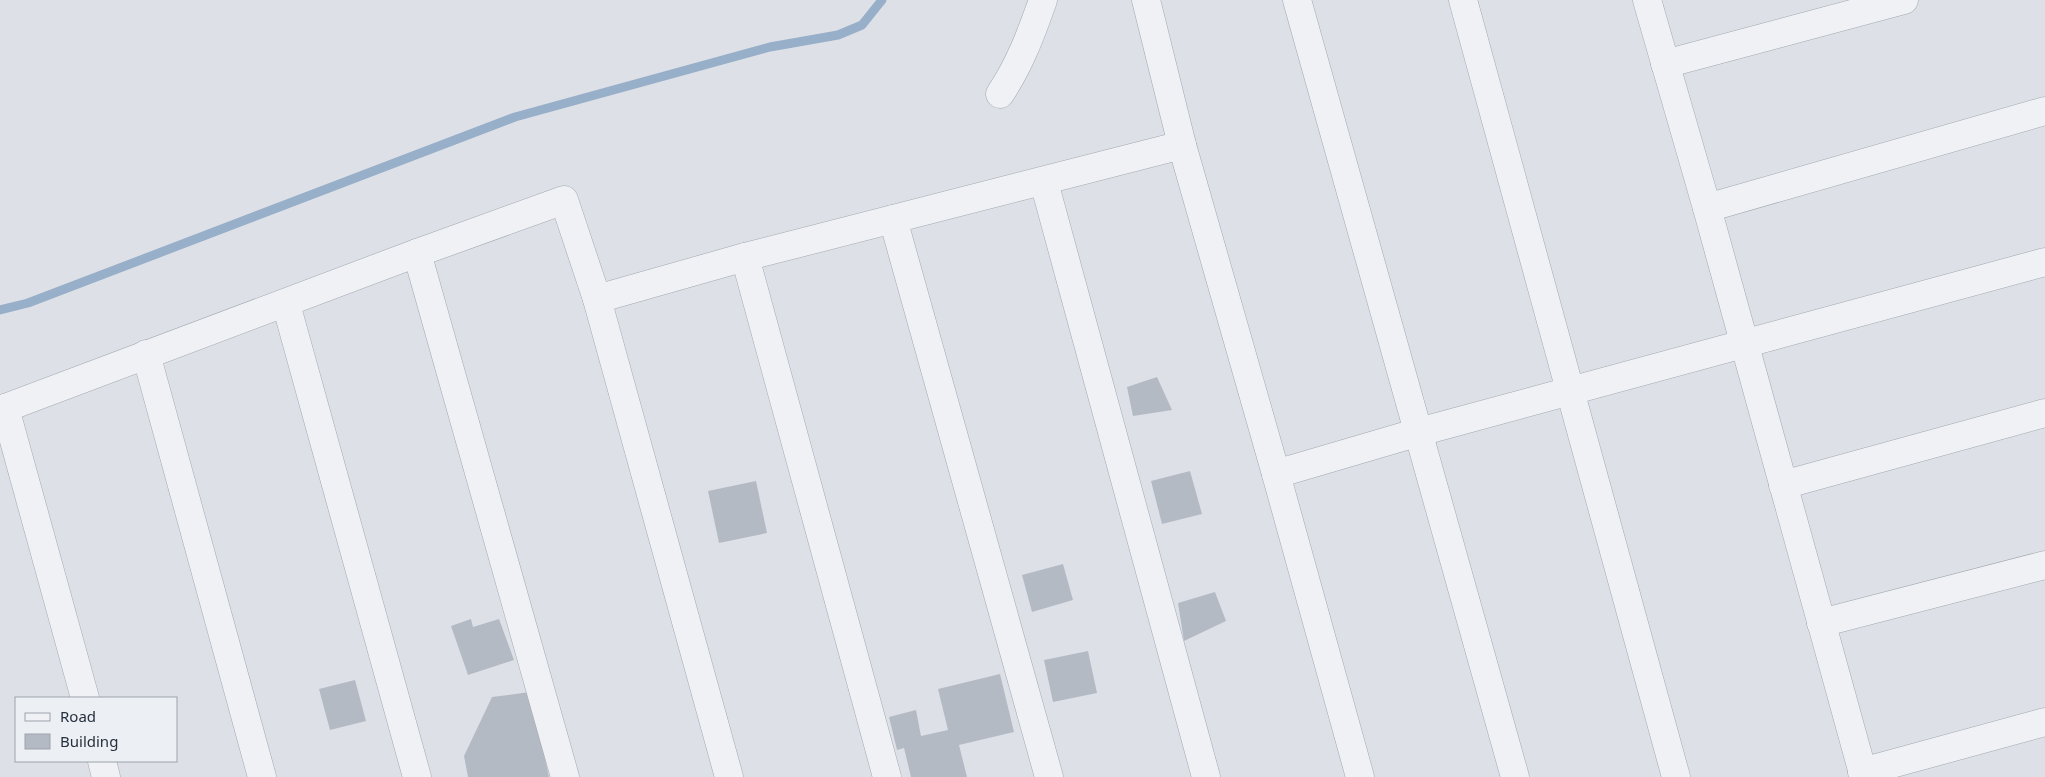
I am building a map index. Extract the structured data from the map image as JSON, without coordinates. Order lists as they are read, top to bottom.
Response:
{
  "legend": ["Road", "Building"]
}
